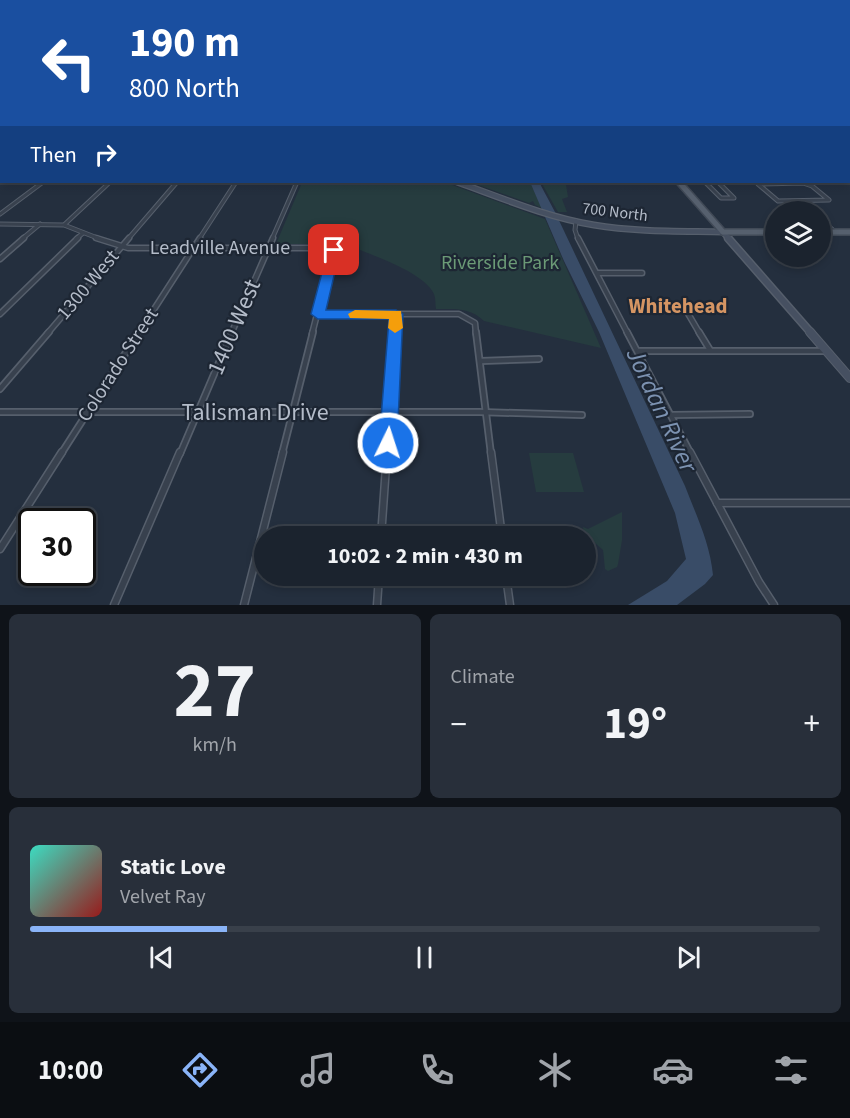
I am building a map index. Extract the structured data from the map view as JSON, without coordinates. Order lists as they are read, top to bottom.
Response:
{
  "streets": {
    "main road": ["700 North"],
    "street": [
      "Leadville Avenue",
      "1300 West",
      "1400 West",
      "Colorado Street",
      "Talisman Drive"
    ]
  },
  "crossings": [
    ["Leadville Avenue", "1300 West"],
    ["Leadville Avenue", "1400 West"],
    ["Leadville Avenue", "Colorado Street"],
    ["1400 West", "Talisman Drive"],
    ["Colorado Street", "Talisman Drive"]
  ],
  "districts": ["Whitehead"],
  "water": ["Jordan River"],
  "parks": ["Riverside Park"],
  "page": {
    "turn": ["190 m", "800 North"],
    "then": "Then",
    "limit": "30",
    "trip": "10:02 · 2 min · 430 m",
    "tile": [
      ["27", "km/h"],
      "Climate"
    ],
    "heat": ["−", "19°", "+"],
    "song": ["Static Love", "Velvet Ray"],
    "tabs": "10:00"
  }
}
